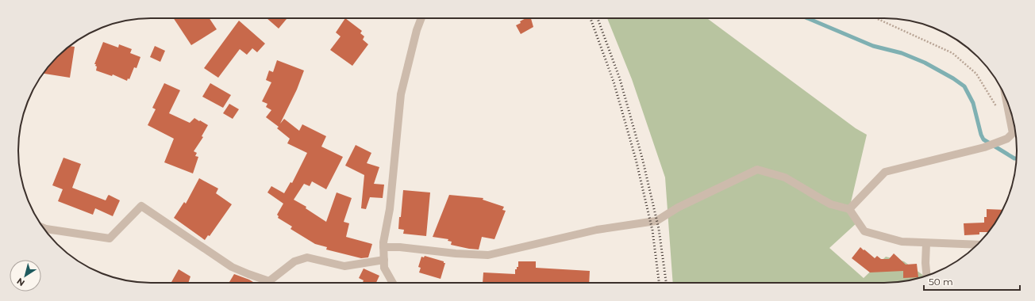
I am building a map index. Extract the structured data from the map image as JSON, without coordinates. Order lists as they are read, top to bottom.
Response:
{
  "scale_bar": "50 m",
  "north": "bottom left"
}
